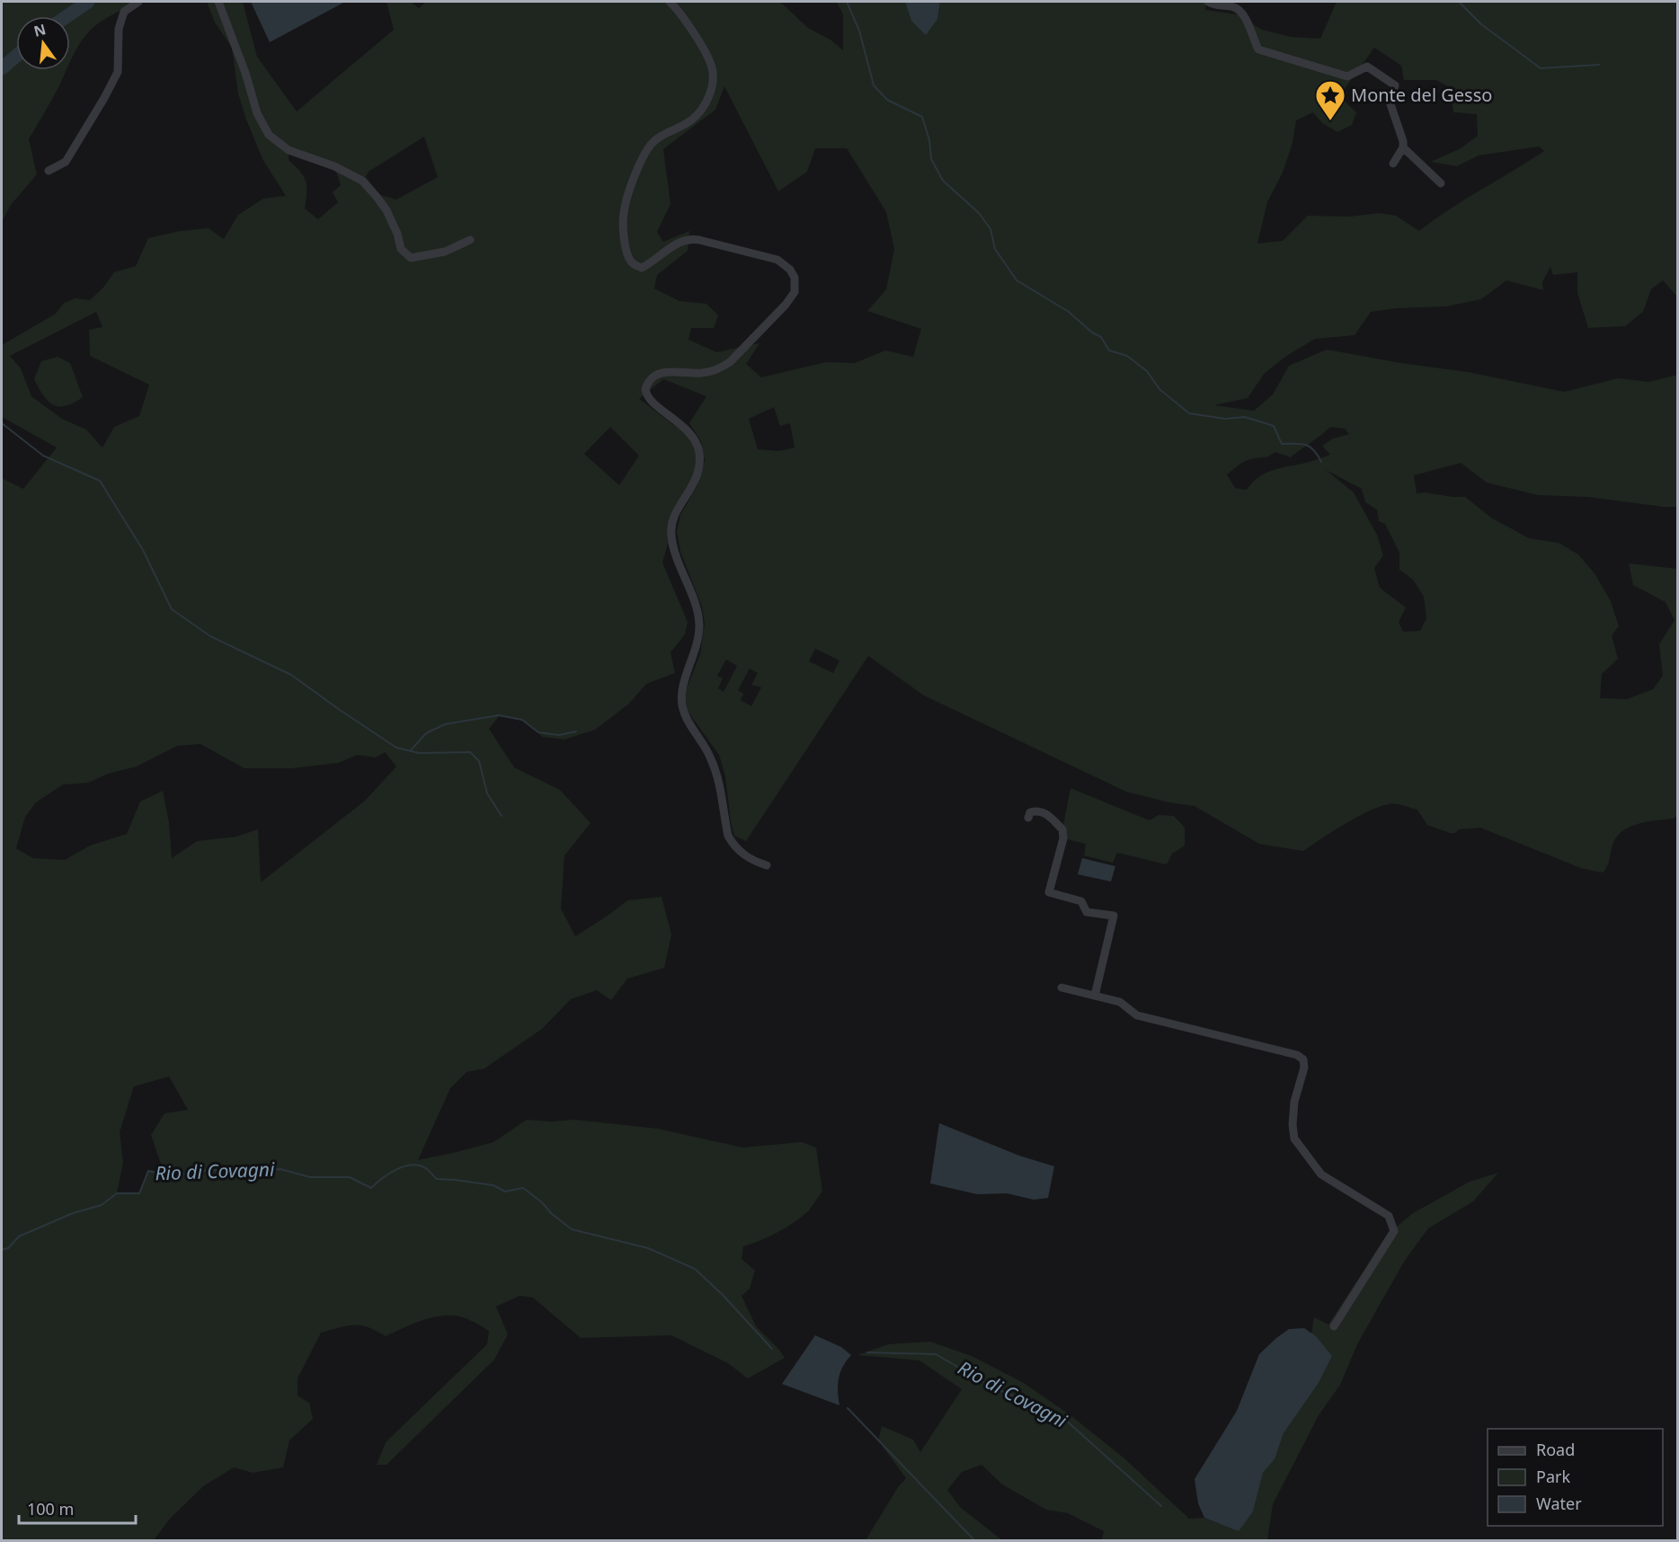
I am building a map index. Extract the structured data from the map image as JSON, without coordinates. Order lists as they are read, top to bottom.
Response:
{
  "water": ["Rio di Covagni"],
  "places": {
    "place": ["Monte del Gesso"]
  },
  "legend": ["Road", "Park", "Water"],
  "scale_bar": "100 m",
  "north": "top"
}
